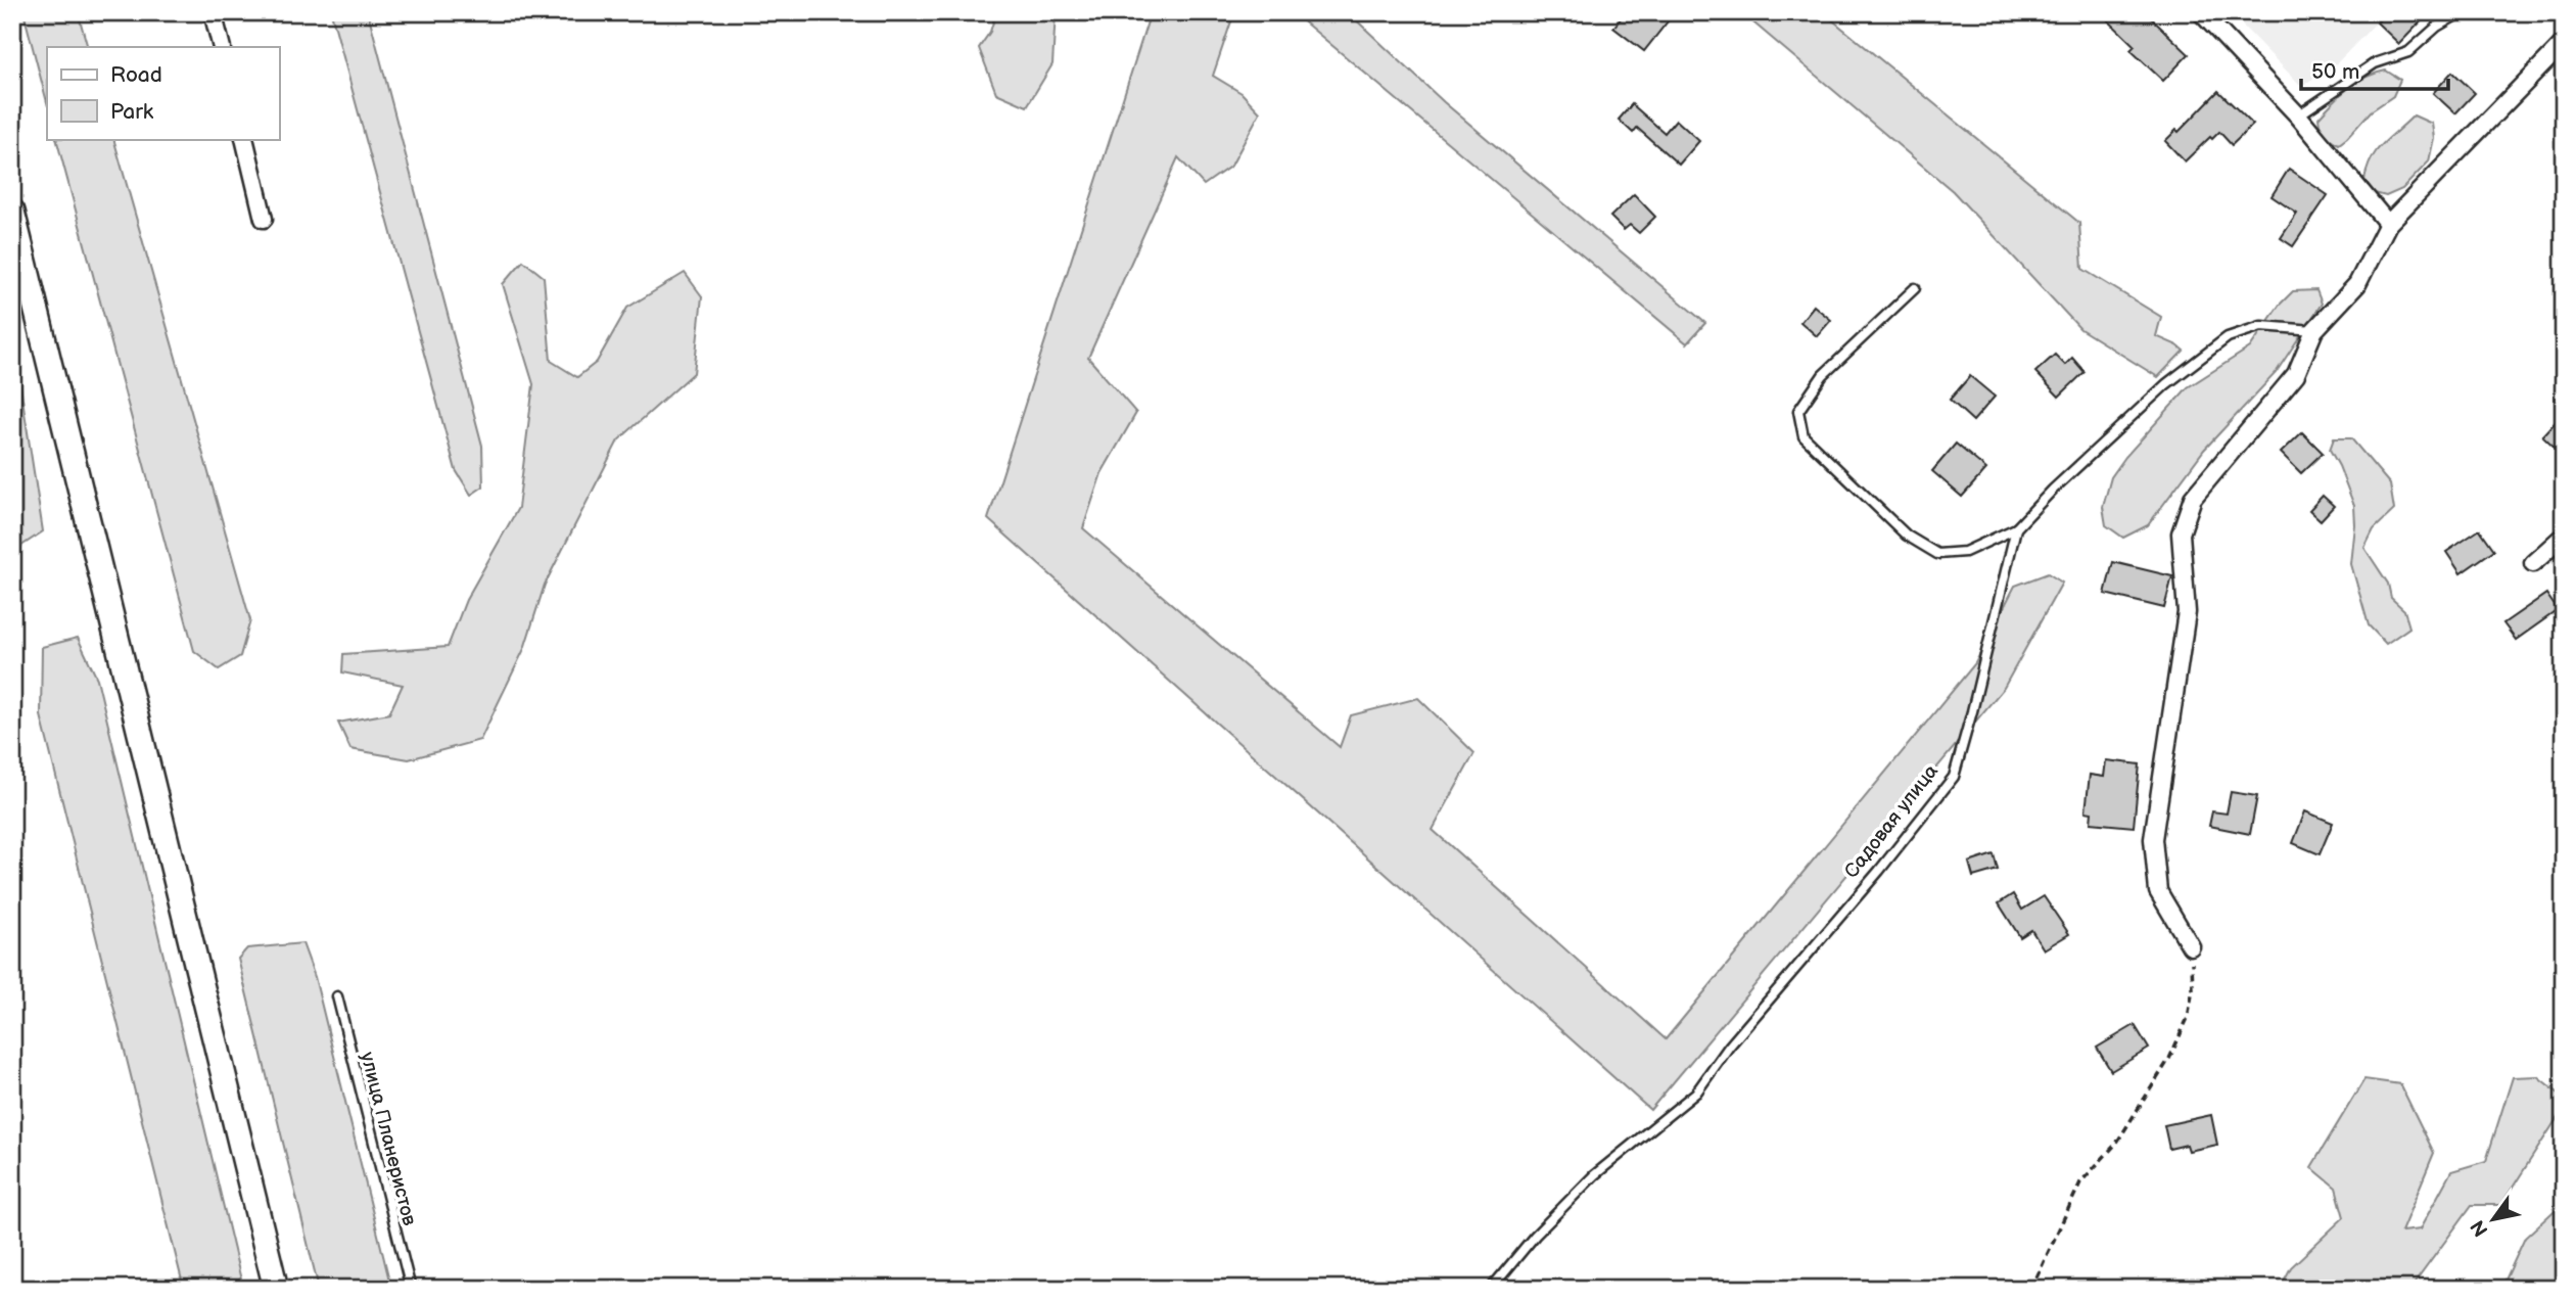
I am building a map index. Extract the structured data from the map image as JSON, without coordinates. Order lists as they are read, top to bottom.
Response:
{
  "streets": {
    "lane": ["Садовая улица", "улица Планеристов"]
  },
  "legend": ["Road", "Park"],
  "scale_bar": "50 m",
  "north": "bottom left"
}
